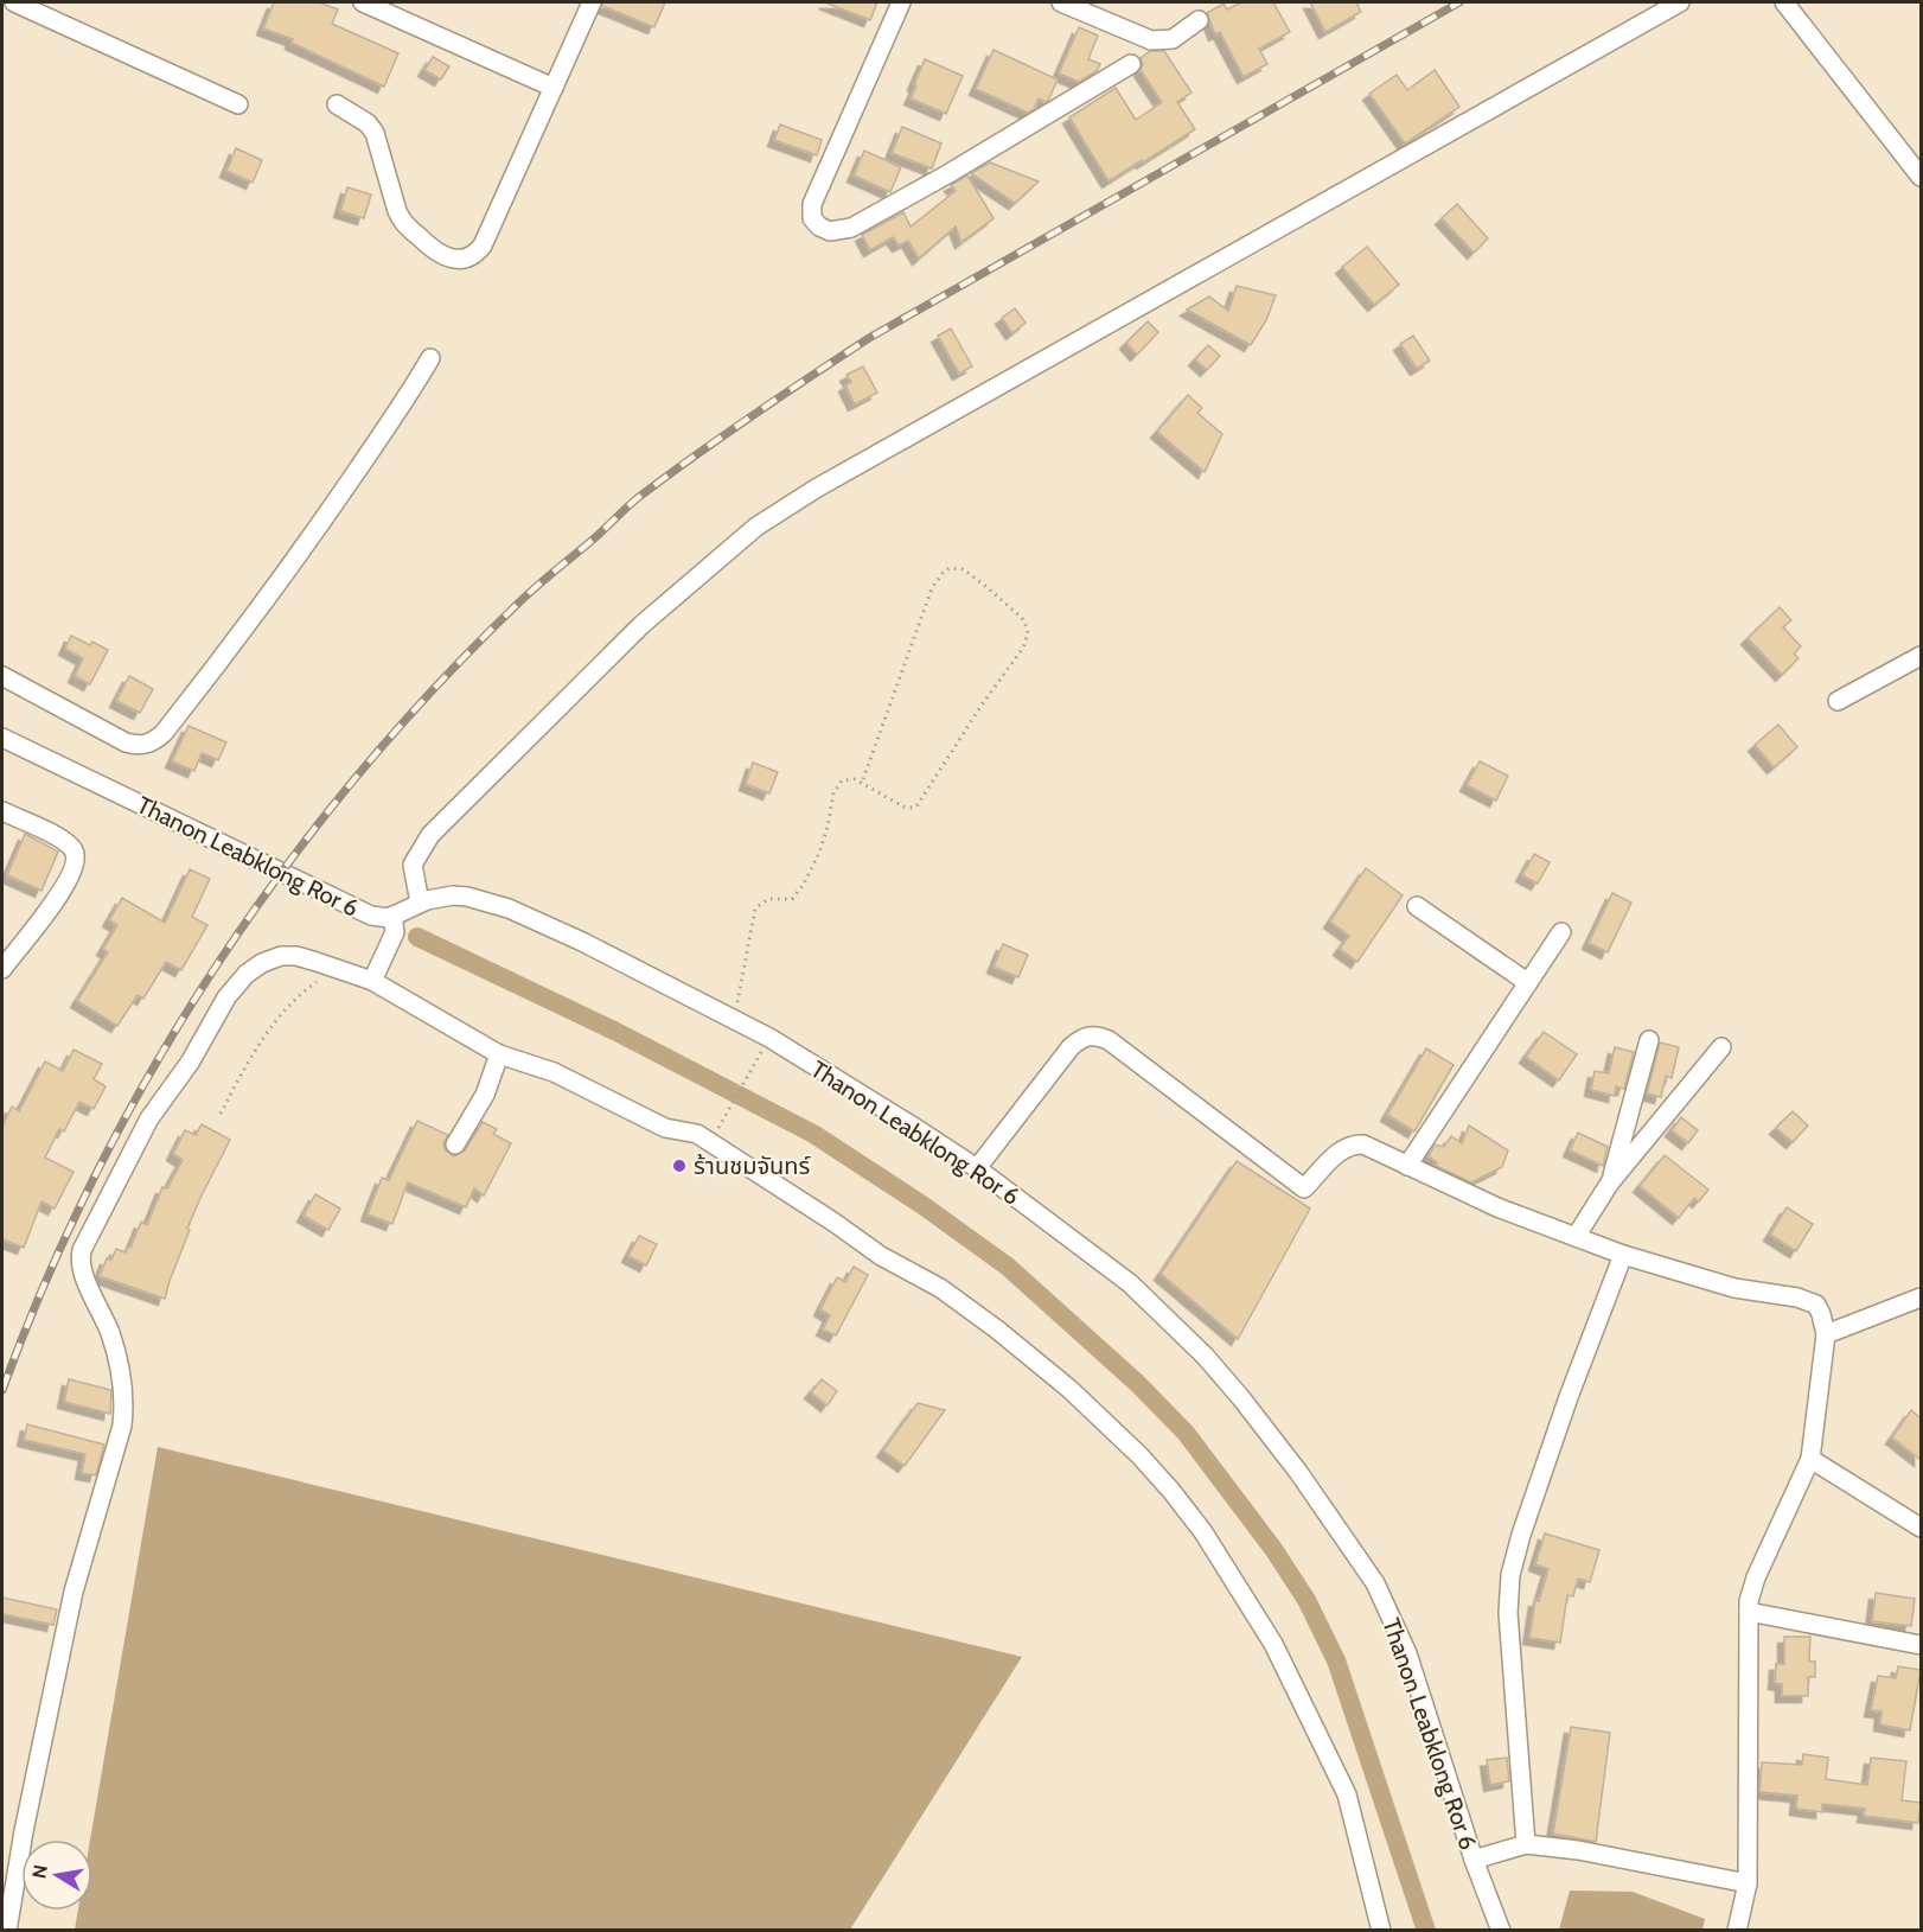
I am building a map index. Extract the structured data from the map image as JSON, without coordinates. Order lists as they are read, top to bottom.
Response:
{
  "streets": {
    "street": ["Thanon Leabklong Ror 6"]
  },
  "places": ["ร้านชมจันทร์"],
  "north": "left"
}
